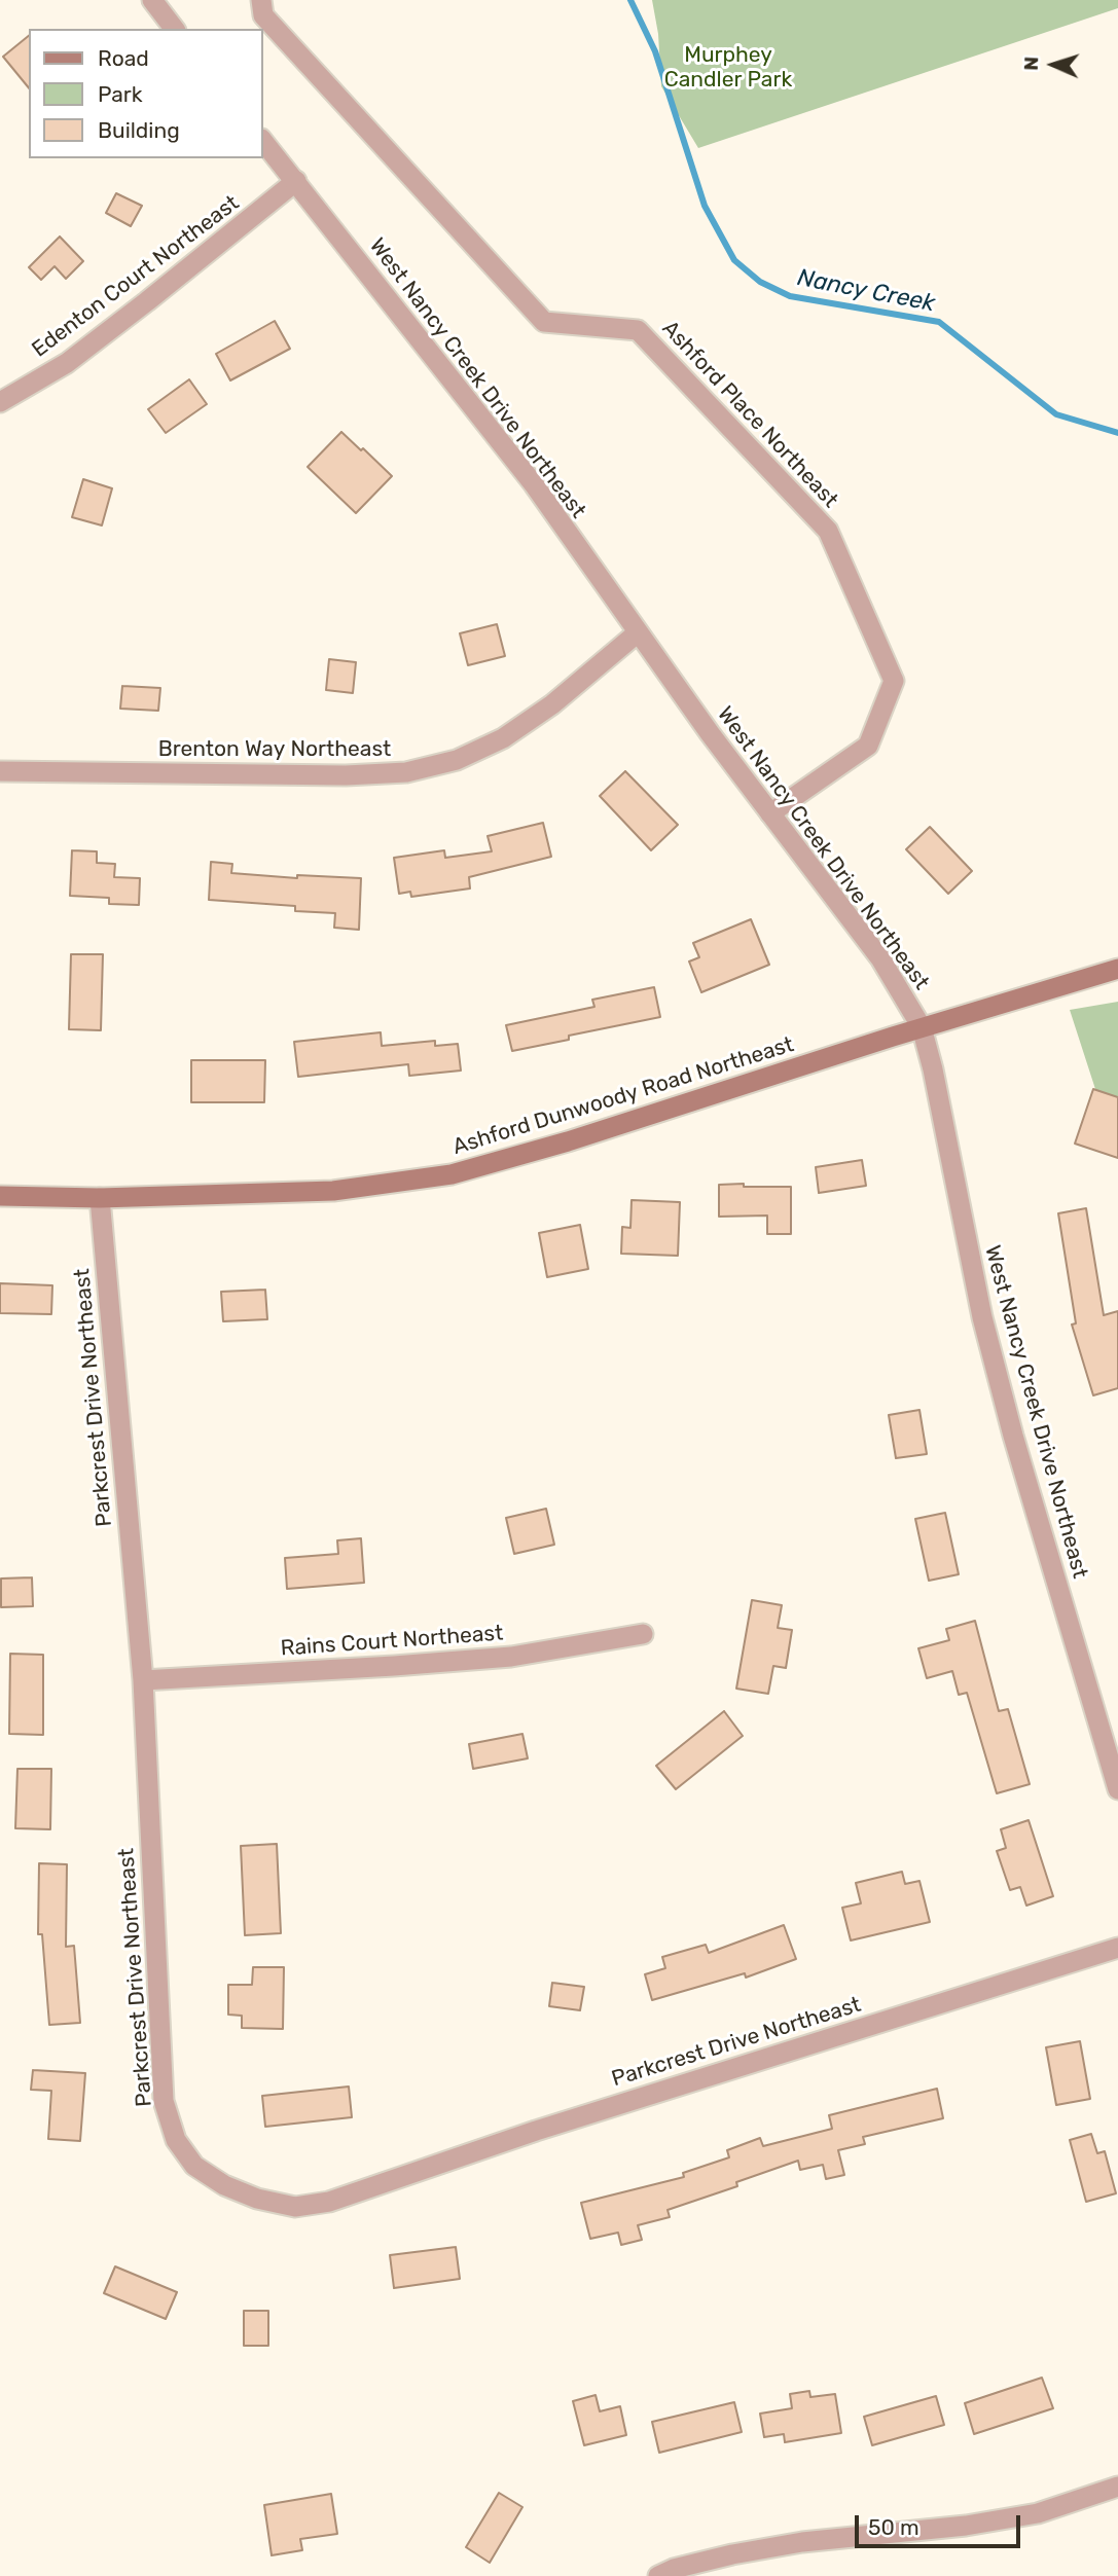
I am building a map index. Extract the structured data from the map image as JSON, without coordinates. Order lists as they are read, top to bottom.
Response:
{
  "streets": {
    "main road": ["Ashford Dunwoody Road Northeast"],
    "street": [
      "Edenton Court Northeast",
      "West Nancy Creek Drive Northeast",
      "Ashford Place Northeast",
      "Brenton Way Northeast",
      "Parkcrest Drive Northeast",
      "Rains Court Northeast"
    ]
  },
  "crossings": [
    ["Edenton Court Northeast", "West Nancy Creek Drive Northeast"],
    ["West Nancy Creek Drive Northeast", "Ashford Place Northeast"],
    ["West Nancy Creek Drive Northeast", "Brenton Way Northeast"],
    ["West Nancy Creek Drive Northeast", "Ashford Dunwoody Road Northeast"],
    ["Ashford Dunwoody Road Northeast", "Parkcrest Drive Northeast"],
    ["Parkcrest Drive Northeast", "Rains Court Northeast"]
  ],
  "water": ["Nancy Creek"],
  "parks": ["Murphey Candler Park"],
  "legend": ["Road", "Park", "Building"],
  "scale_bar": "50 m",
  "north": "left"
}
